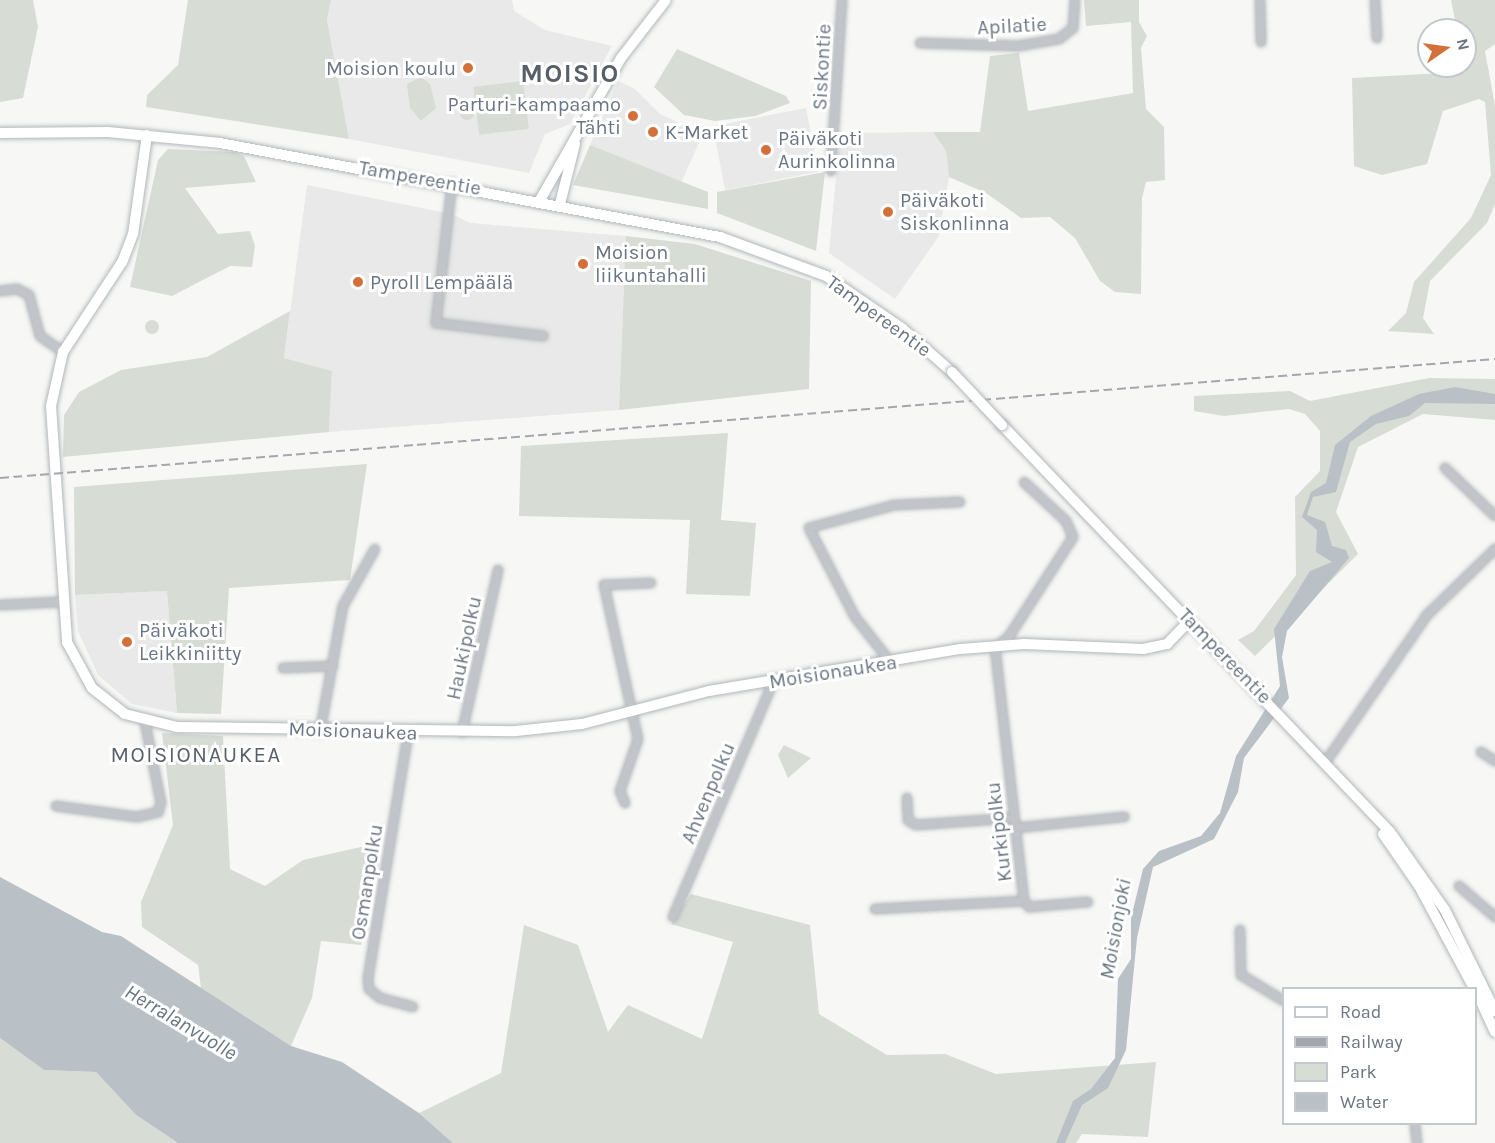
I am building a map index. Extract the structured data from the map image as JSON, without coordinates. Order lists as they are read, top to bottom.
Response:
{
  "streets": {
    "street": [
      "Apilatie",
      "Siskontie",
      "Tampereentie",
      "Haukipolku",
      "Moisionaukea",
      "Ahvenpolku",
      "Kurkipolku",
      "Osmanpolku"
    ]
  },
  "crossings": [
    ["Tampereentie", "Moisionaukea"],
    ["Haukipolku", "Moisionaukea"],
    ["Moisionaukea", "Ahvenpolku"],
    ["Moisionaukea", "Kurkipolku"],
    ["Moisionaukea", "Osmanpolku"]
  ],
  "districts": ["MOISIO", "MOISIONAUKEA"],
  "water": ["Moisionjoki", "Herralanvuolle"],
  "places": [
    "Moision koulu",
    "Parturi-kampaamo Tähti",
    "K-Market",
    "Päiväkoti Aurinkolinna",
    "Päiväkoti Siskonlinna",
    "Moision liikuntahalli",
    "Pyroll Lempäälä",
    "Päiväkoti Leikkiniitty"
  ],
  "legend": [
    "Road",
    "Railway",
    "Park",
    "Water"
  ],
  "north": "right"
}
